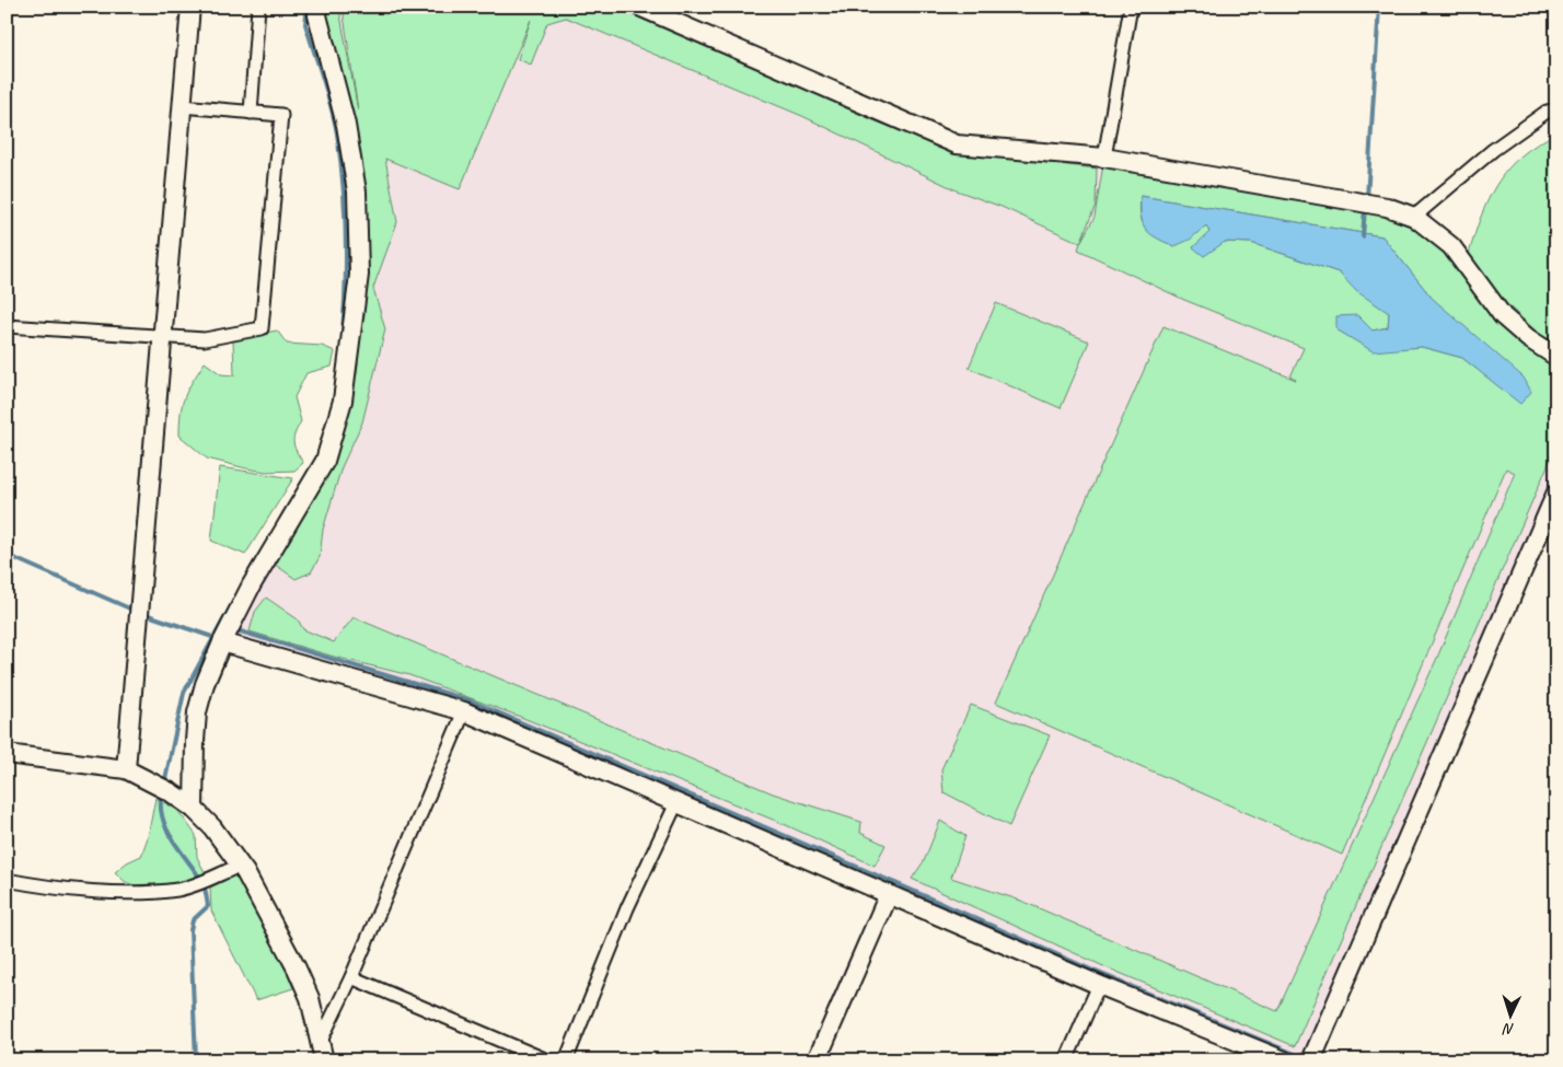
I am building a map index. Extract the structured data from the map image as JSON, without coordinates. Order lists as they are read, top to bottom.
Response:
{
  "north": "bottom"
}
